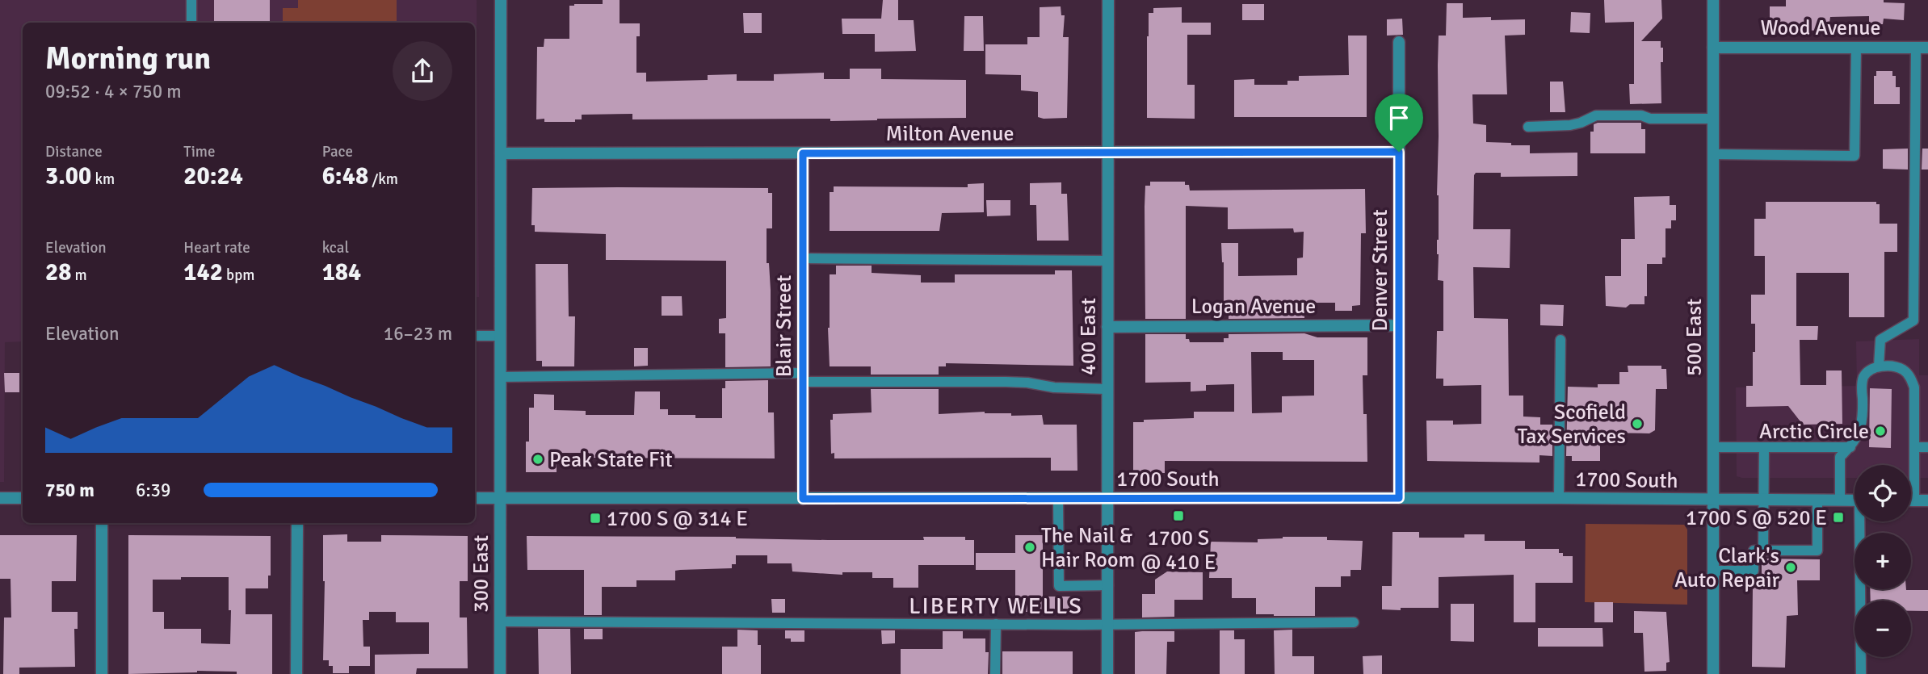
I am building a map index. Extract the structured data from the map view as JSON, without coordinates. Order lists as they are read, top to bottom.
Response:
{
  "streets": {
    "street": [
      "Wood Avenue",
      "Milton Avenue",
      "Denver Street",
      "Logan Avenue",
      "Blair Street",
      "400 East",
      "500 East",
      "1700 South",
      "300 East"
    ]
  },
  "crossings": [
    ["Wood Avenue", "500 East"],
    ["Milton Avenue", "Denver Street"],
    ["Milton Avenue", "Blair Street"],
    ["Milton Avenue", "400 East"],
    ["Milton Avenue", "300 East"],
    ["Denver Street", "Logan Avenue"],
    ["Denver Street", "1700 South"],
    ["Logan Avenue", "400 East"],
    ["Blair Street", "1700 South"],
    ["400 East", "1700 South"],
    ["500 East", "1700 South"],
    ["1700 South", "300 East"]
  ],
  "districts": ["LIBERTY WELLS"],
  "places": {
    "other": [
      "Scofield Tax Services",
      "Arctic Circle",
      "Peak State Fit",
      "The Nail & Hair Room",
      "Clark's Auto Repair"
    ],
    "transit": ["1700 S @ 410 E", "1700 S @ 520 E", "1700 S @ 314 E"]
  },
  "page": {
    "heading": ["Morning run", "09:52 · 4 × 750 m"],
    "stats": [
      ["Distance", "3.00 km"],
      ["Time", "20:24"],
      ["Pace", "6:48 /km"],
      ["Elevation", "28 m"],
      ["Heart rate", "142 bpm"],
      ["kcal", "184"]
    ],
    "chart": ["Elevation", "16–23 m"],
    "map_buttons": ["+", "−"],
    "list": [
      {
        "name": "750 m",
        "note": "6:39"
      }
    ]
  }
}
